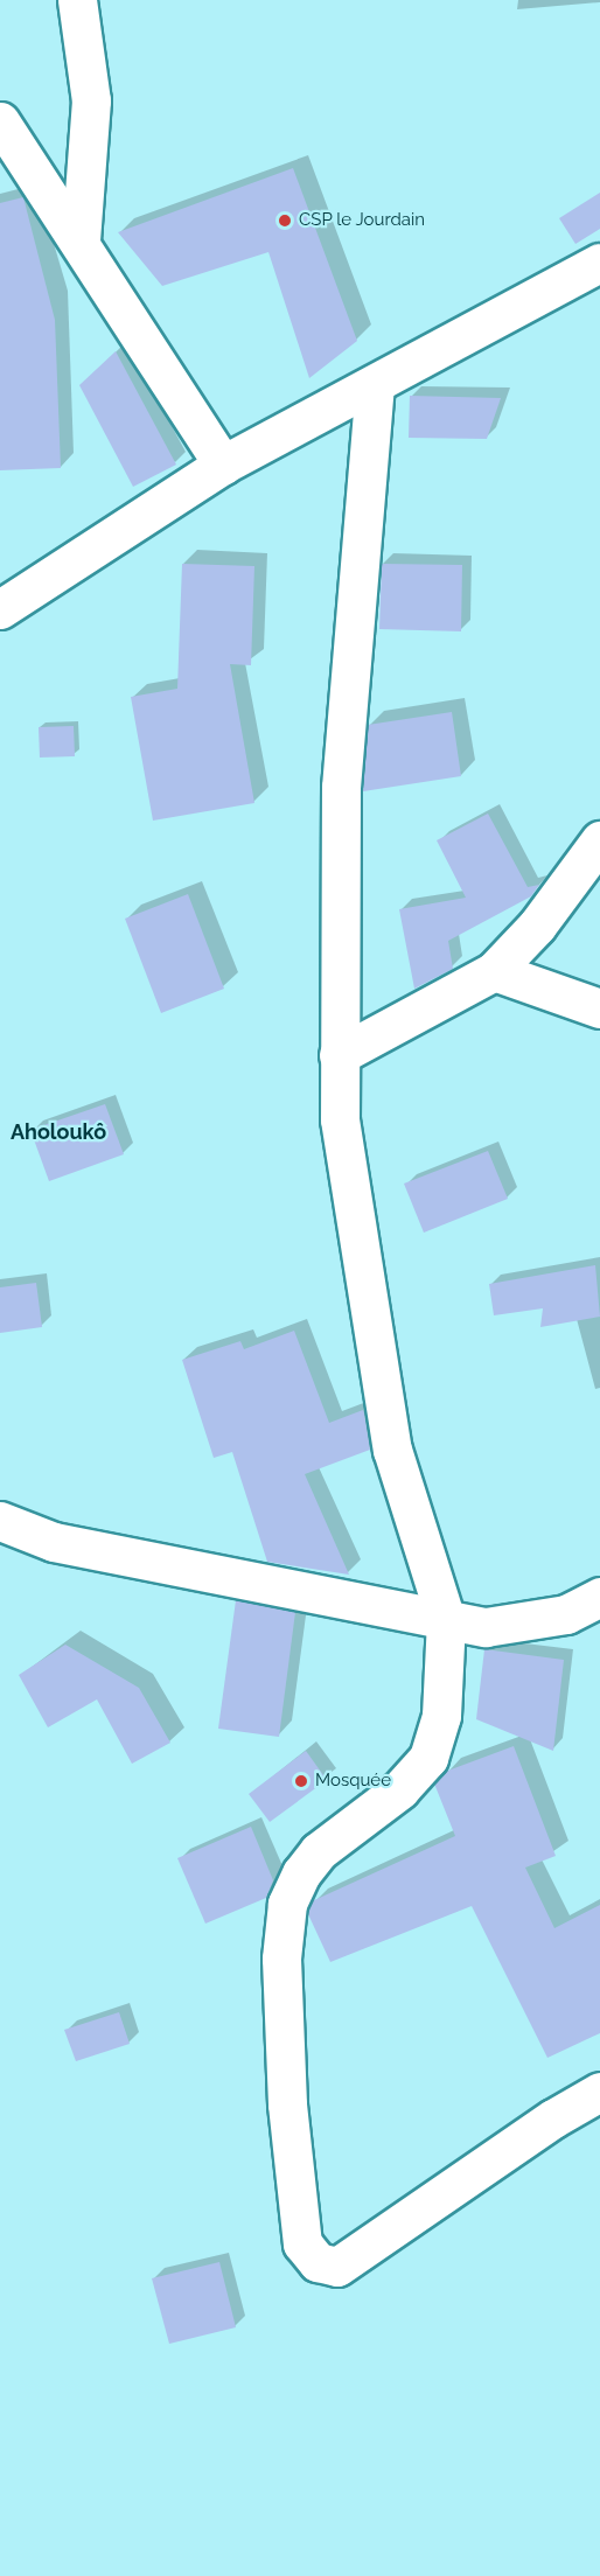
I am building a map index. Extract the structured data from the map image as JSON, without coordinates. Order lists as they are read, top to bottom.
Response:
{
  "districts": ["Aholoukô"],
  "places": ["CSP le Jourdain", "Mosquée"]
}
